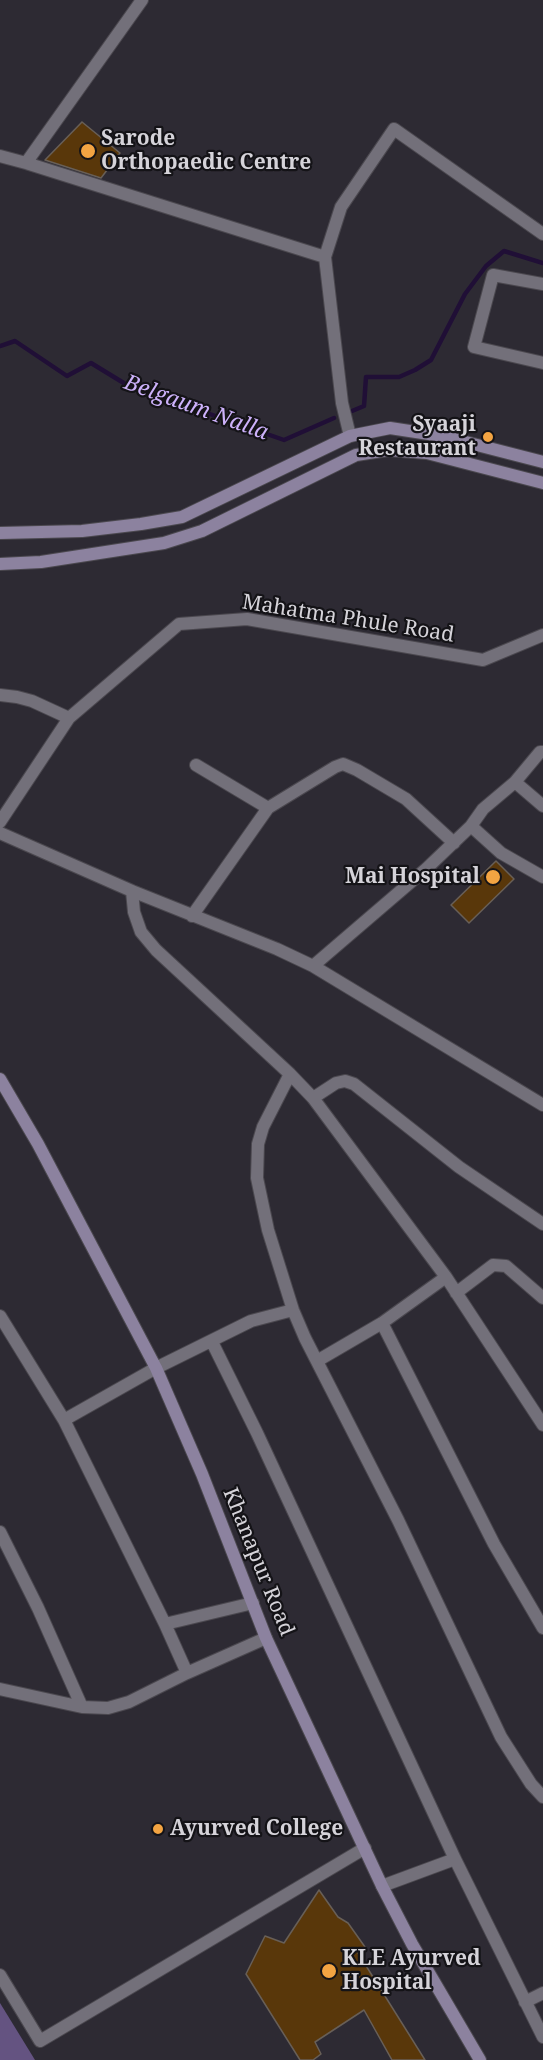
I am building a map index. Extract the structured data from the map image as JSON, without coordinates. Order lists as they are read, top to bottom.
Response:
{
  "streets": {
    "main road": ["Khanapur Road"],
    "street": ["Mahatma Phule Road"]
  },
  "water": ["Belgaum Nalla"],
  "places": [
    "Sarode Orthopaedic Centre",
    "Syaaji Restaurant",
    "Mai Hospital",
    "Ayurved College",
    "KLE Ayurved Hospital"
  ]
}
